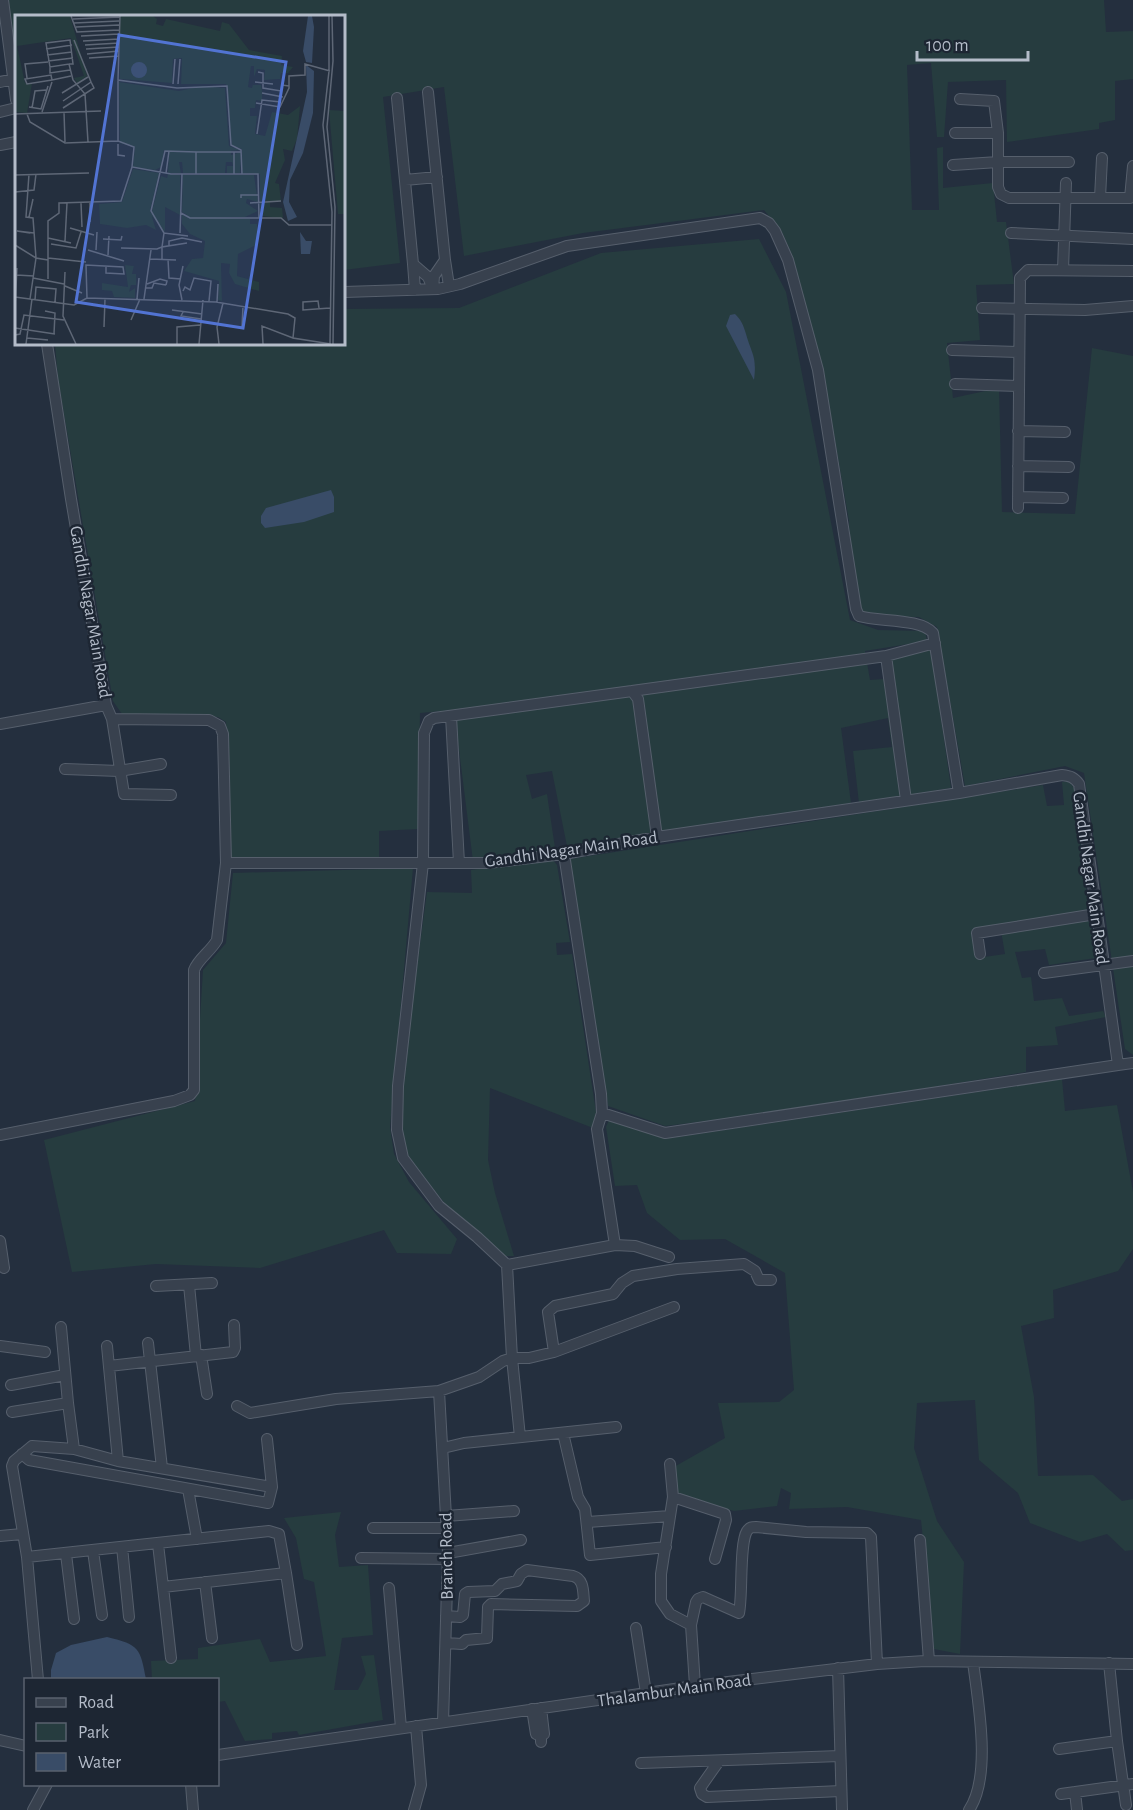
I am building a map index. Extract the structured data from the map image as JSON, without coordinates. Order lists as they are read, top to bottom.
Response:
{
  "streets": {
    "street": ["Gandhi Nagar Main Road", "Branch Road", "Thalambur Main Road"]
  },
  "crossings": [
    ["Branch Road", "Thalambur Main Road"]
  ],
  "legend": ["Road", "Park", "Water"],
  "scale_bar": "100 m"
}
